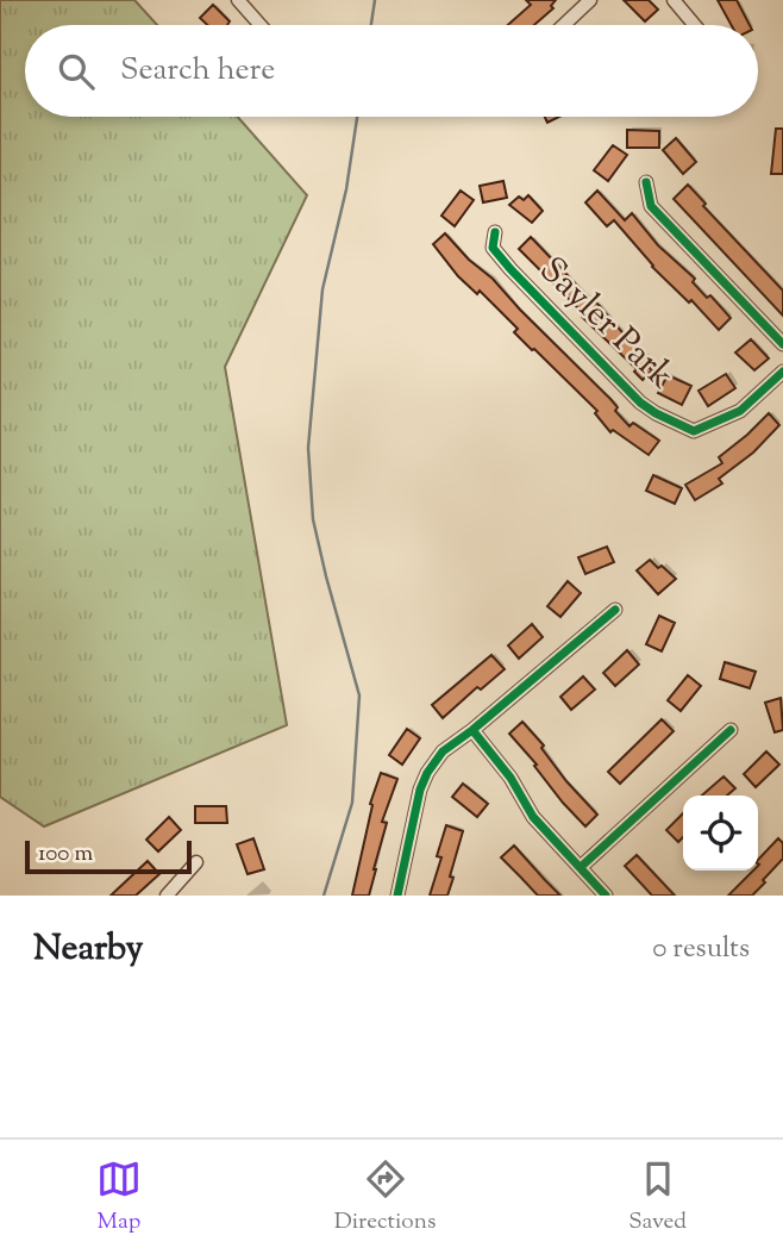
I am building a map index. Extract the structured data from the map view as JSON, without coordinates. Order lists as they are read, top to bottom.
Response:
{
  "streets": {
    "street": ["Sayler Park"]
  },
  "scale_bar": "100 m",
  "page": {
    "search": "Search here",
    "scale": "100 m",
    "heading": ["Nearby", "0 results"],
    "nav": ["Map", "Directions", "Saved"]
  }
}
